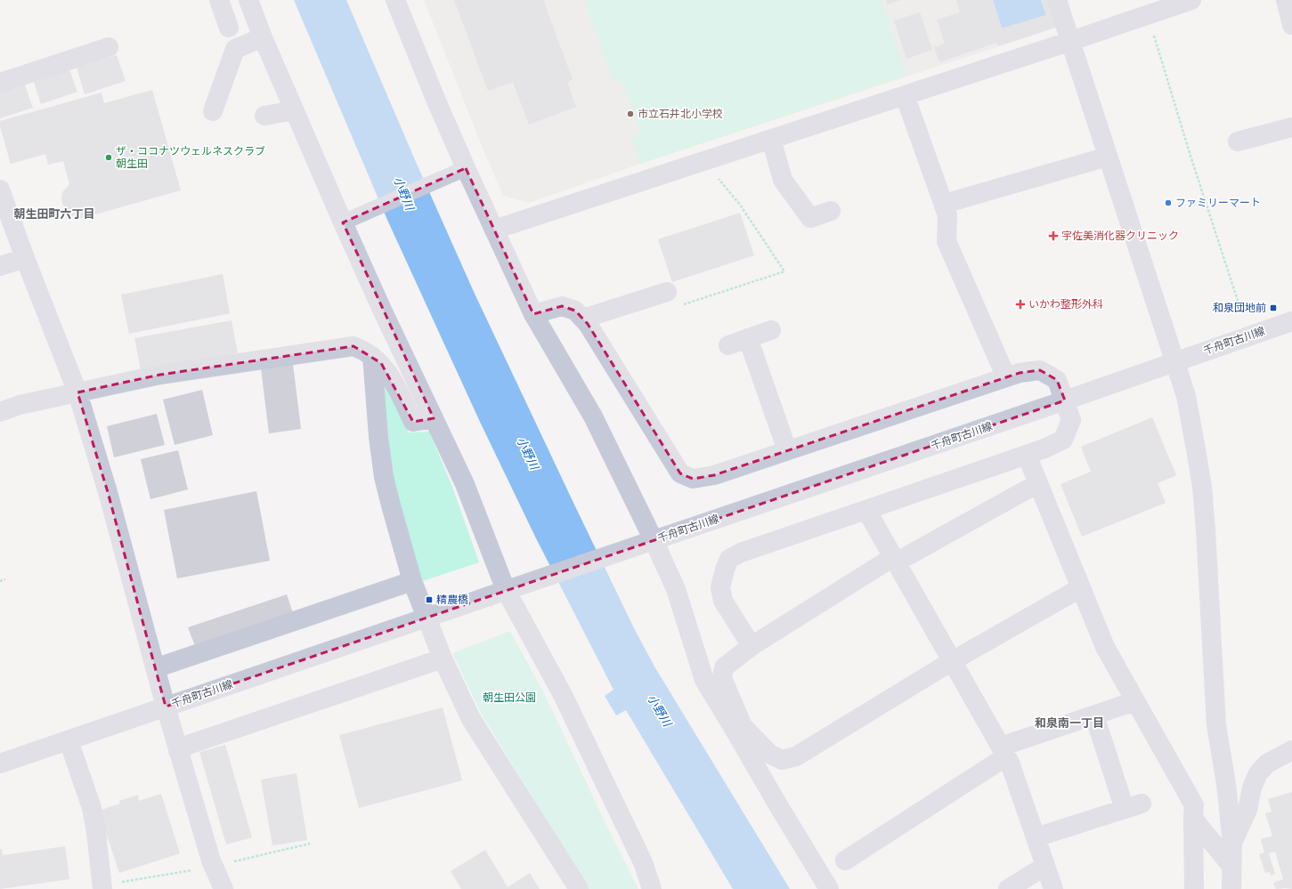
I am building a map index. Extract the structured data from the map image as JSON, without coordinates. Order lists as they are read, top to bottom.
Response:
{
  "streets": {
    "street": ["千舟町古川線"]
  },
  "districts": ["朝生田町六丁目", "和泉南一丁目"],
  "water": ["小野川"],
  "parks": ["朝生田公園"],
  "places": {
    "other": ["市立石井北小学校", "ザ・ココナツウェルネスクラブ 朝生田", "ファミリーマート"],
    "health": ["宇佐美消化器クリニック", "いかわ整形外科"],
    "transit": ["和泉団地前", "精農橋"]
  }
}
